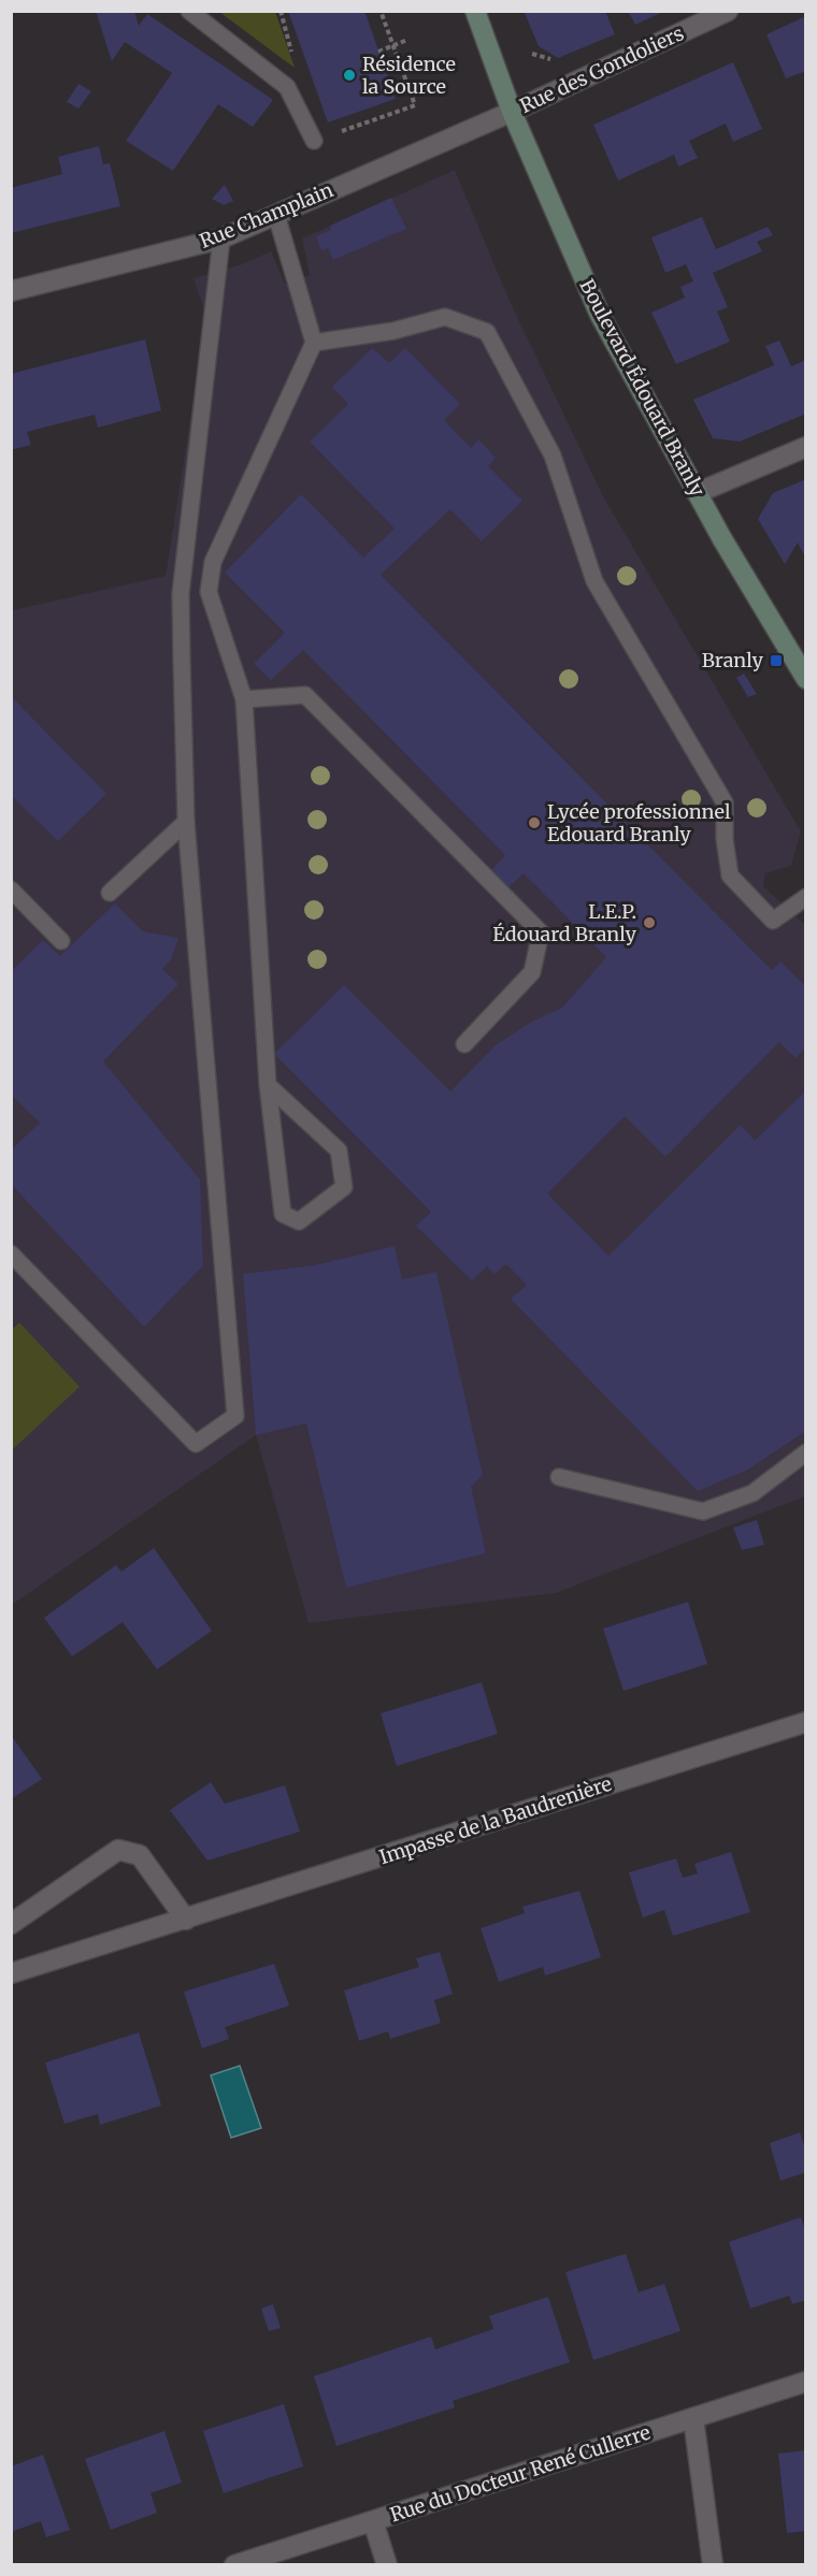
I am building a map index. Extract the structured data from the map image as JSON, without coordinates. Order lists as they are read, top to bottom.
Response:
{
  "streets": {
    "main road": ["Boulevard Édouard Branly"],
    "street": [
      "Rue des Gondoliers",
      "Rue Champlain",
      "Impasse de la Baudrenière",
      "Rue du Docteur René Cullerre"
    ]
  },
  "crossings": [
    ["Rue des Gondoliers", "Rue Champlain"],
    ["Rue des Gondoliers", "Boulevard Édouard Branly"],
    ["Rue Champlain", "Boulevard Édouard Branly"]
  ],
  "places": {
    "other": ["Résidence la Source", "Lycée professionnel Edouard Branly", "L.E.P. Édouard Branly"],
    "transit": ["Branly"]
  }
}
